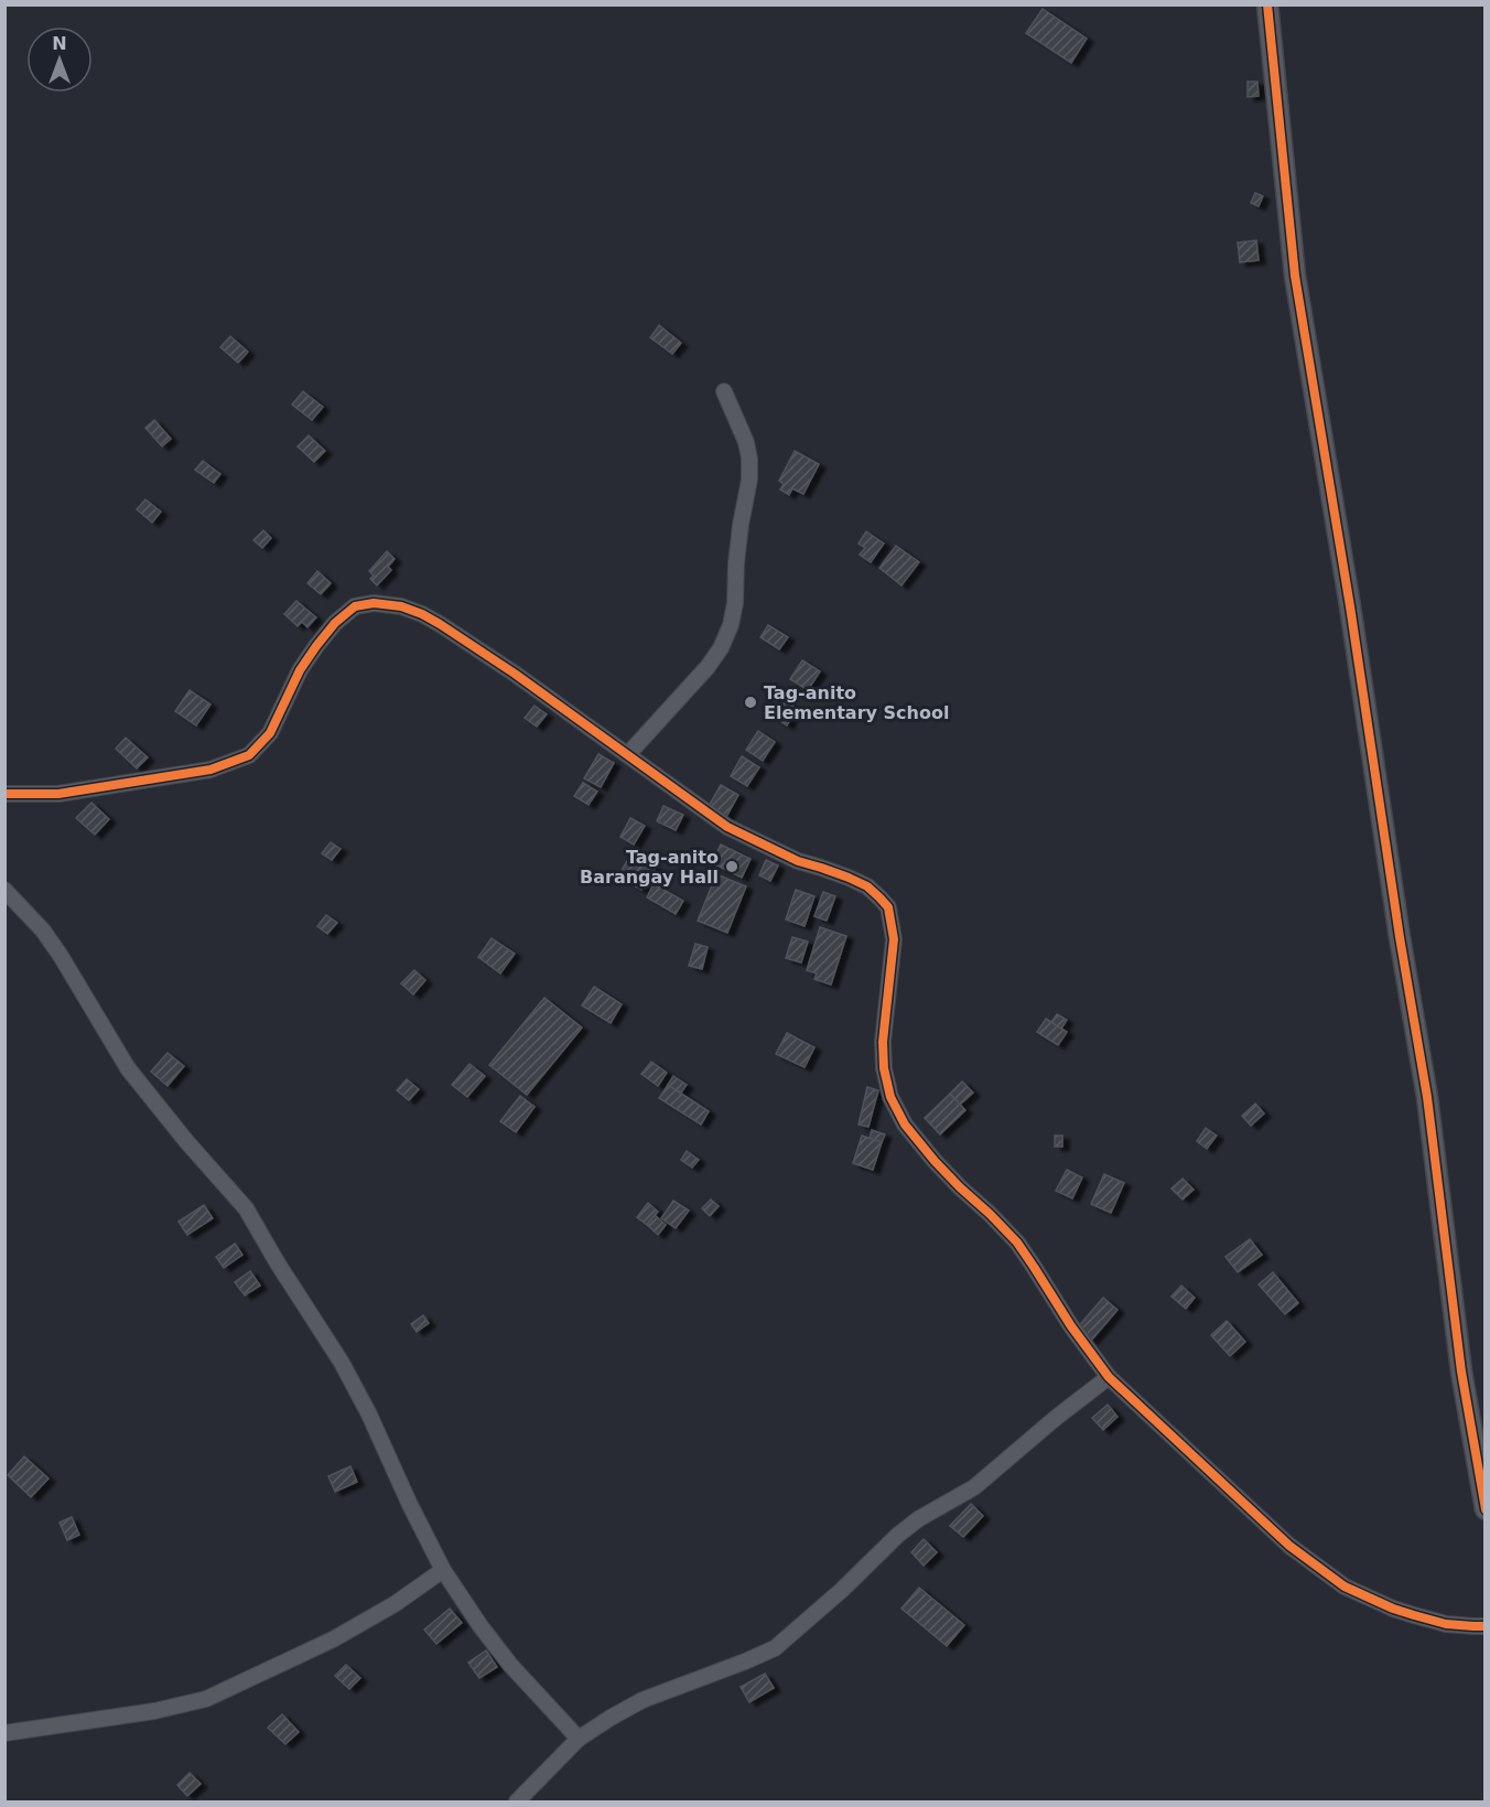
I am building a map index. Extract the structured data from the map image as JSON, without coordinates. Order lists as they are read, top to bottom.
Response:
{
  "places": ["Tag-anito Elementary School", "Tag-anito Barangay Hall"],
  "north": "top"
}
